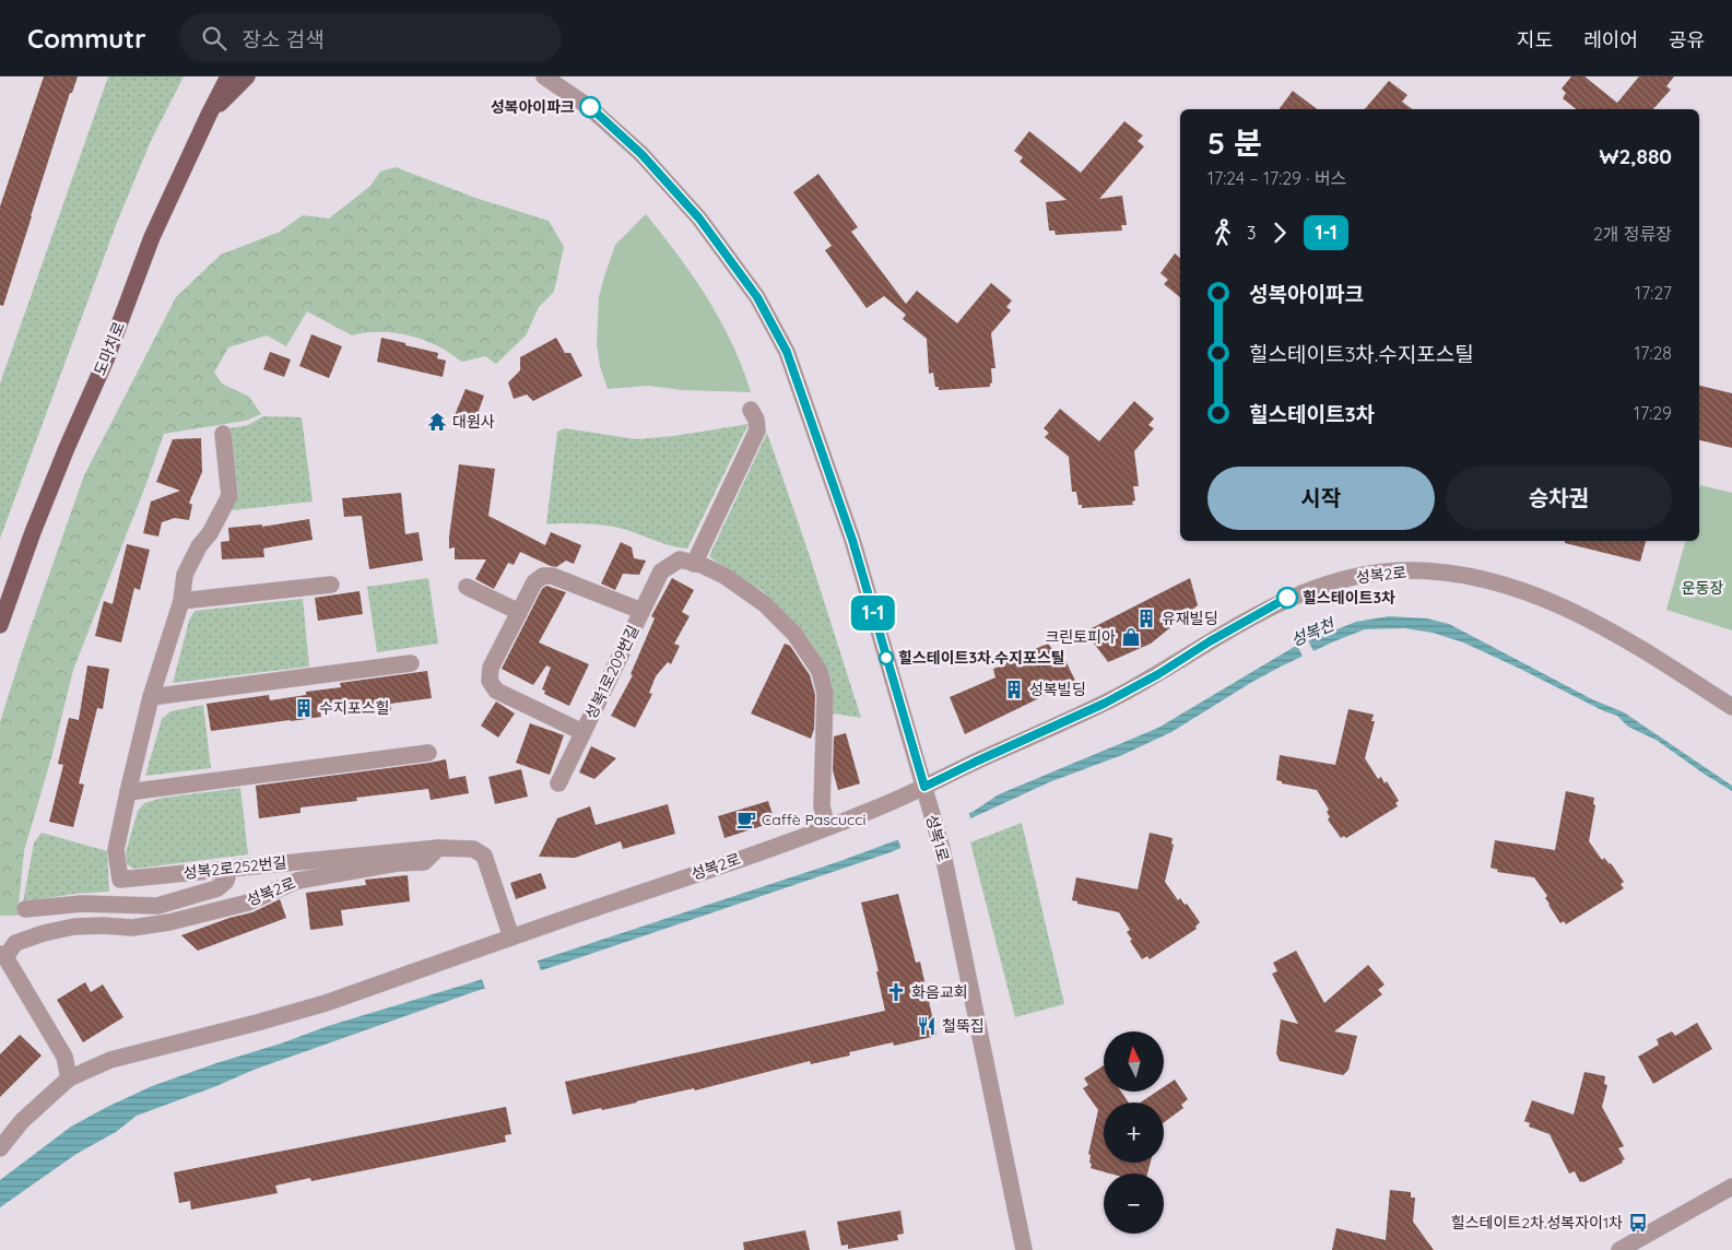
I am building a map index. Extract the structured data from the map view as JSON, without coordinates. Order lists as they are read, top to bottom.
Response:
{
  "streets": {
    "main road": ["도마치로"],
    "street": [
      "성복2로",
      "성복1로209번길",
      "성복1로",
      "성복2로252번길"
    ]
  },
  "crossings": [
    ["성복2로", "성복1로209번길"],
    ["성복2로", "성복1로"],
    ["성복2로", "성복2로252번길"]
  ],
  "water": ["성복천"],
  "parks": ["운동장"],
  "places": {
    "other": ["성복아이파크", "힐스테이트3차", "힐스테이트3차.수지포스틸"],
    "temple": ["대원사"],
    "building": ["유재빌딩", "성복빌딩", "수지포스힐"],
    "shop": ["크린토피아"],
    "cafe": ["Caffè Pascucci"],
    "church": ["화음교회"],
    "restaurant": ["철뚝집"],
    "bus stop": ["힐스테이트2차.성복자이1차"]
  },
  "lines": ["bus line 1-1"],
  "north": "top",
  "page": {
    "header": "Commutr",
    "search": "장소 검색",
    "nav": ["지도", "레이어", "공유"],
    "on_map": "1-1",
    "heading": ["5 분", "17:24 – 17:29 · 버스", "₩2,880"],
    "legs": ["3", "1-1", "2개 정류장"],
    "list": [
      {
        "name": "성복아이파크",
        "value": "17:27"
      },
      {
        "name": "힐스테이트3차.수지포스틸",
        "value": "17:28"
      },
      {
        "name": "힐스테이트3차",
        "value": "17:29"
      }
    ],
    "buttons": ["시작", "승차권"],
    "map_buttons": ["+", "−"]
  }
}
